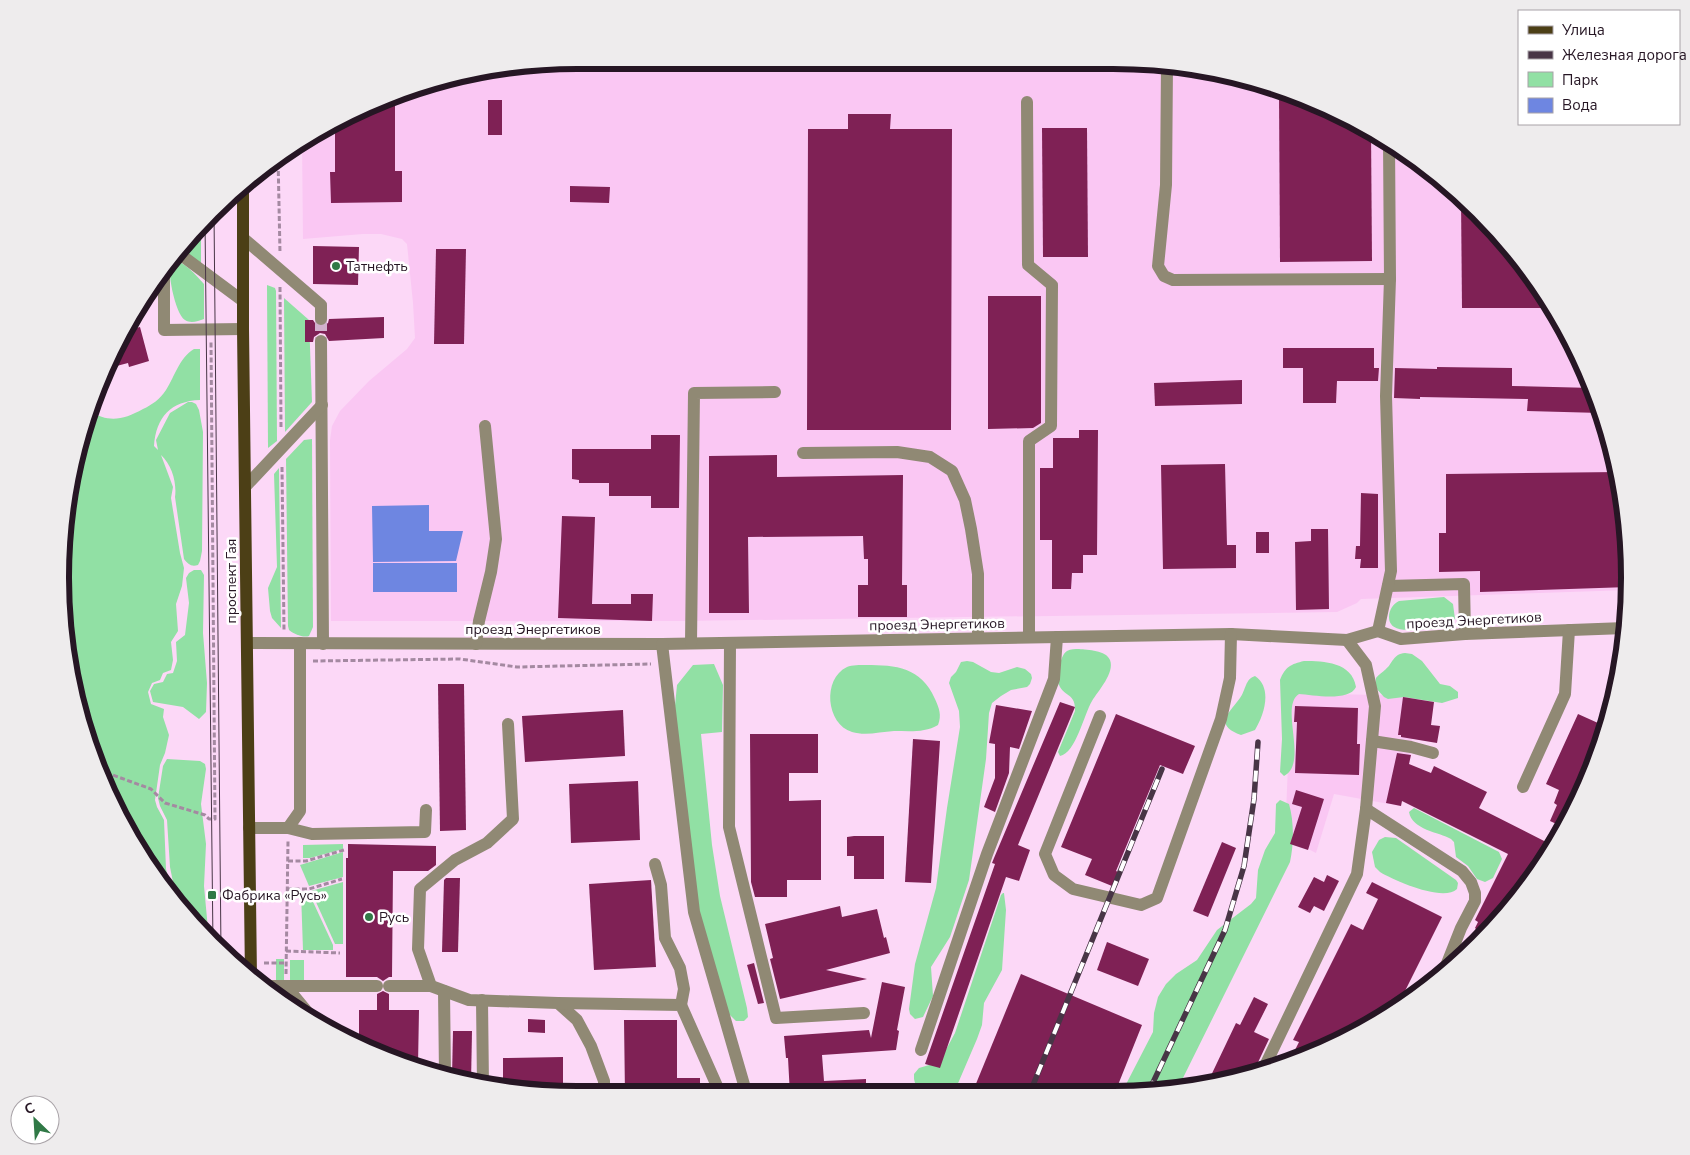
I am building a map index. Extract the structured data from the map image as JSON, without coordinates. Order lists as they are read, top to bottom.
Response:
{
  "streets": {
    "main road": ["проспект Гая"],
    "street": ["проезд Энергетиков"]
  },
  "crossings": [
    ["проспект Гая", "проезд Энергетиков"]
  ],
  "places": {
    "other": ["Татнефть", "Русь"],
    "transit": ["Фабрика «Русь»"]
  },
  "legend": [
    "Улица",
    "Железная дорога",
    "Парк",
    "Вода"
  ],
  "north": "top left"
}
